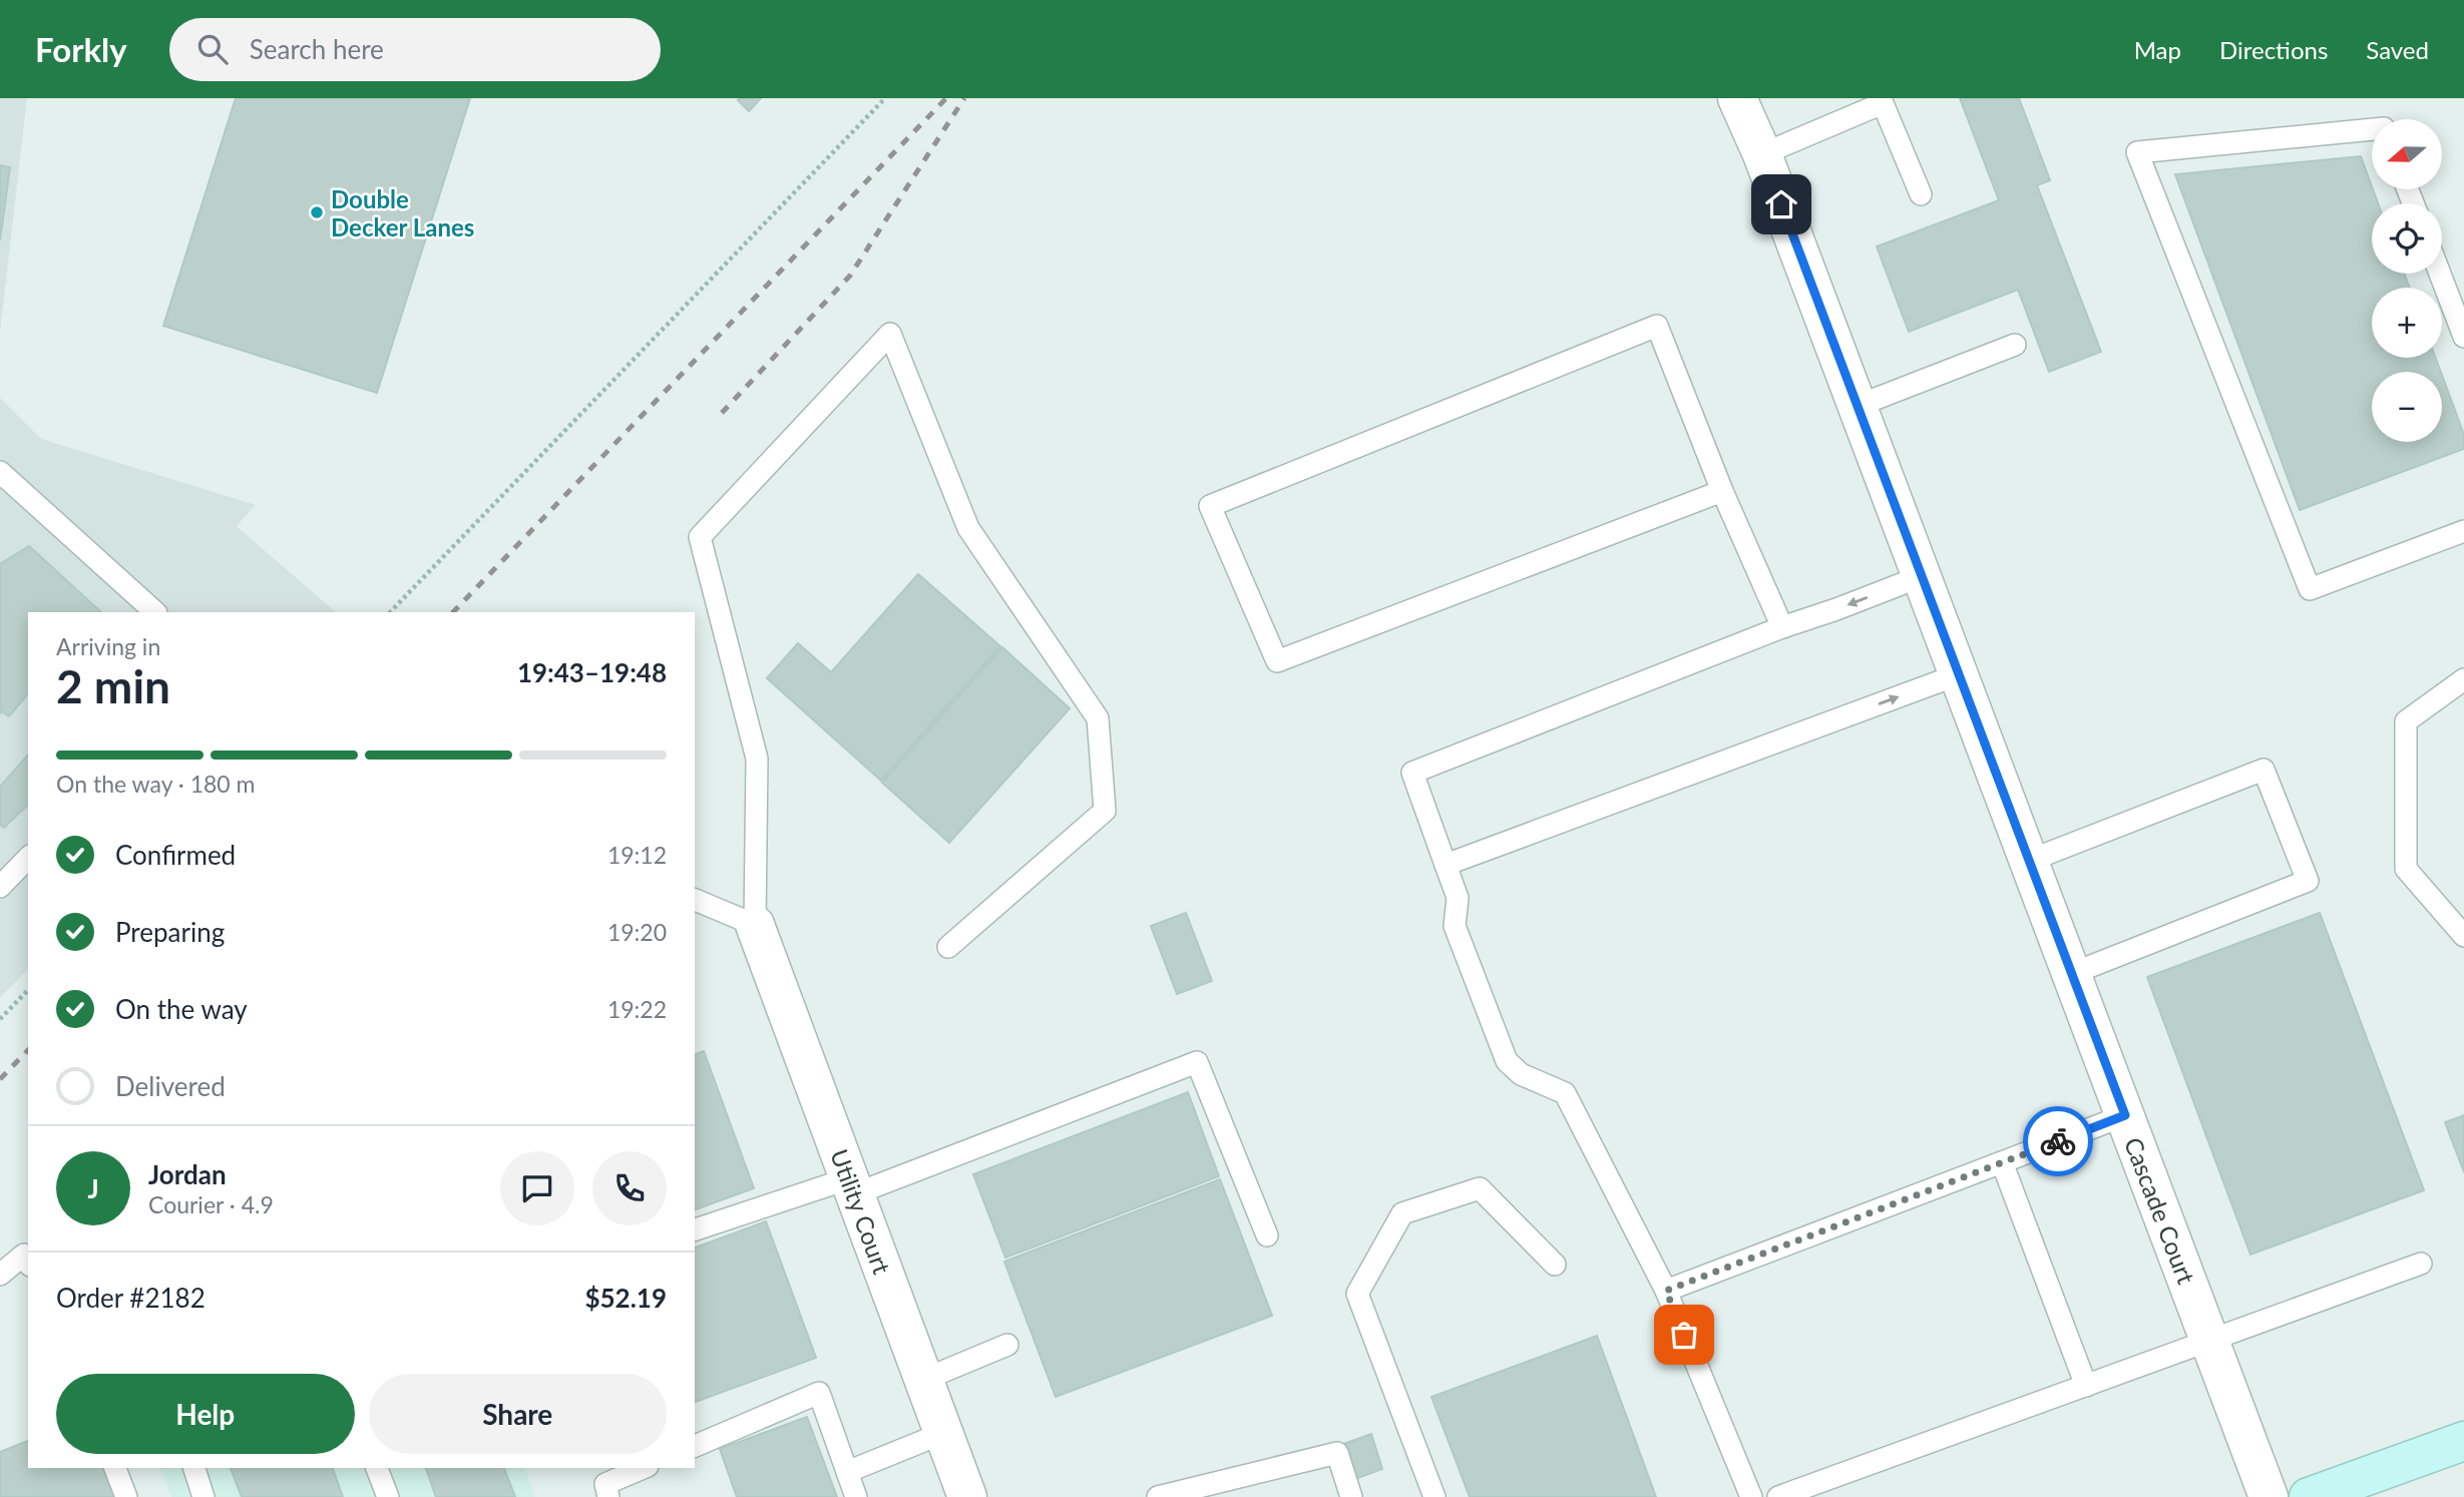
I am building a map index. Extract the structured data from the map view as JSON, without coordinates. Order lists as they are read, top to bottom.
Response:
{
  "streets": {
    "street": ["Cascade Court", "Utility Court"]
  },
  "places": ["Double Decker Lanes"],
  "north": "left",
  "page": {
    "header": "Forkly",
    "search": "Search here",
    "nav": ["Map", "Directions", "Saved"],
    "map_buttons": ["+", "−"],
    "heading": ["2 min", "Arriving in", "19:43–19:48"],
    "panel": [
      "Jordan",
      "Courier · 4.9",
      "Order #2182",
      "$52.19"
    ],
    "bar": "On the way · 180 m",
    "list": [
      ["Confirmed", "19:12"],
      ["Preparing", "19:20"],
      ["On the way", "19:22"],
      "Delivered"
    ],
    "round": "J",
    "buttons": ["Help", "Share"]
  }
}
